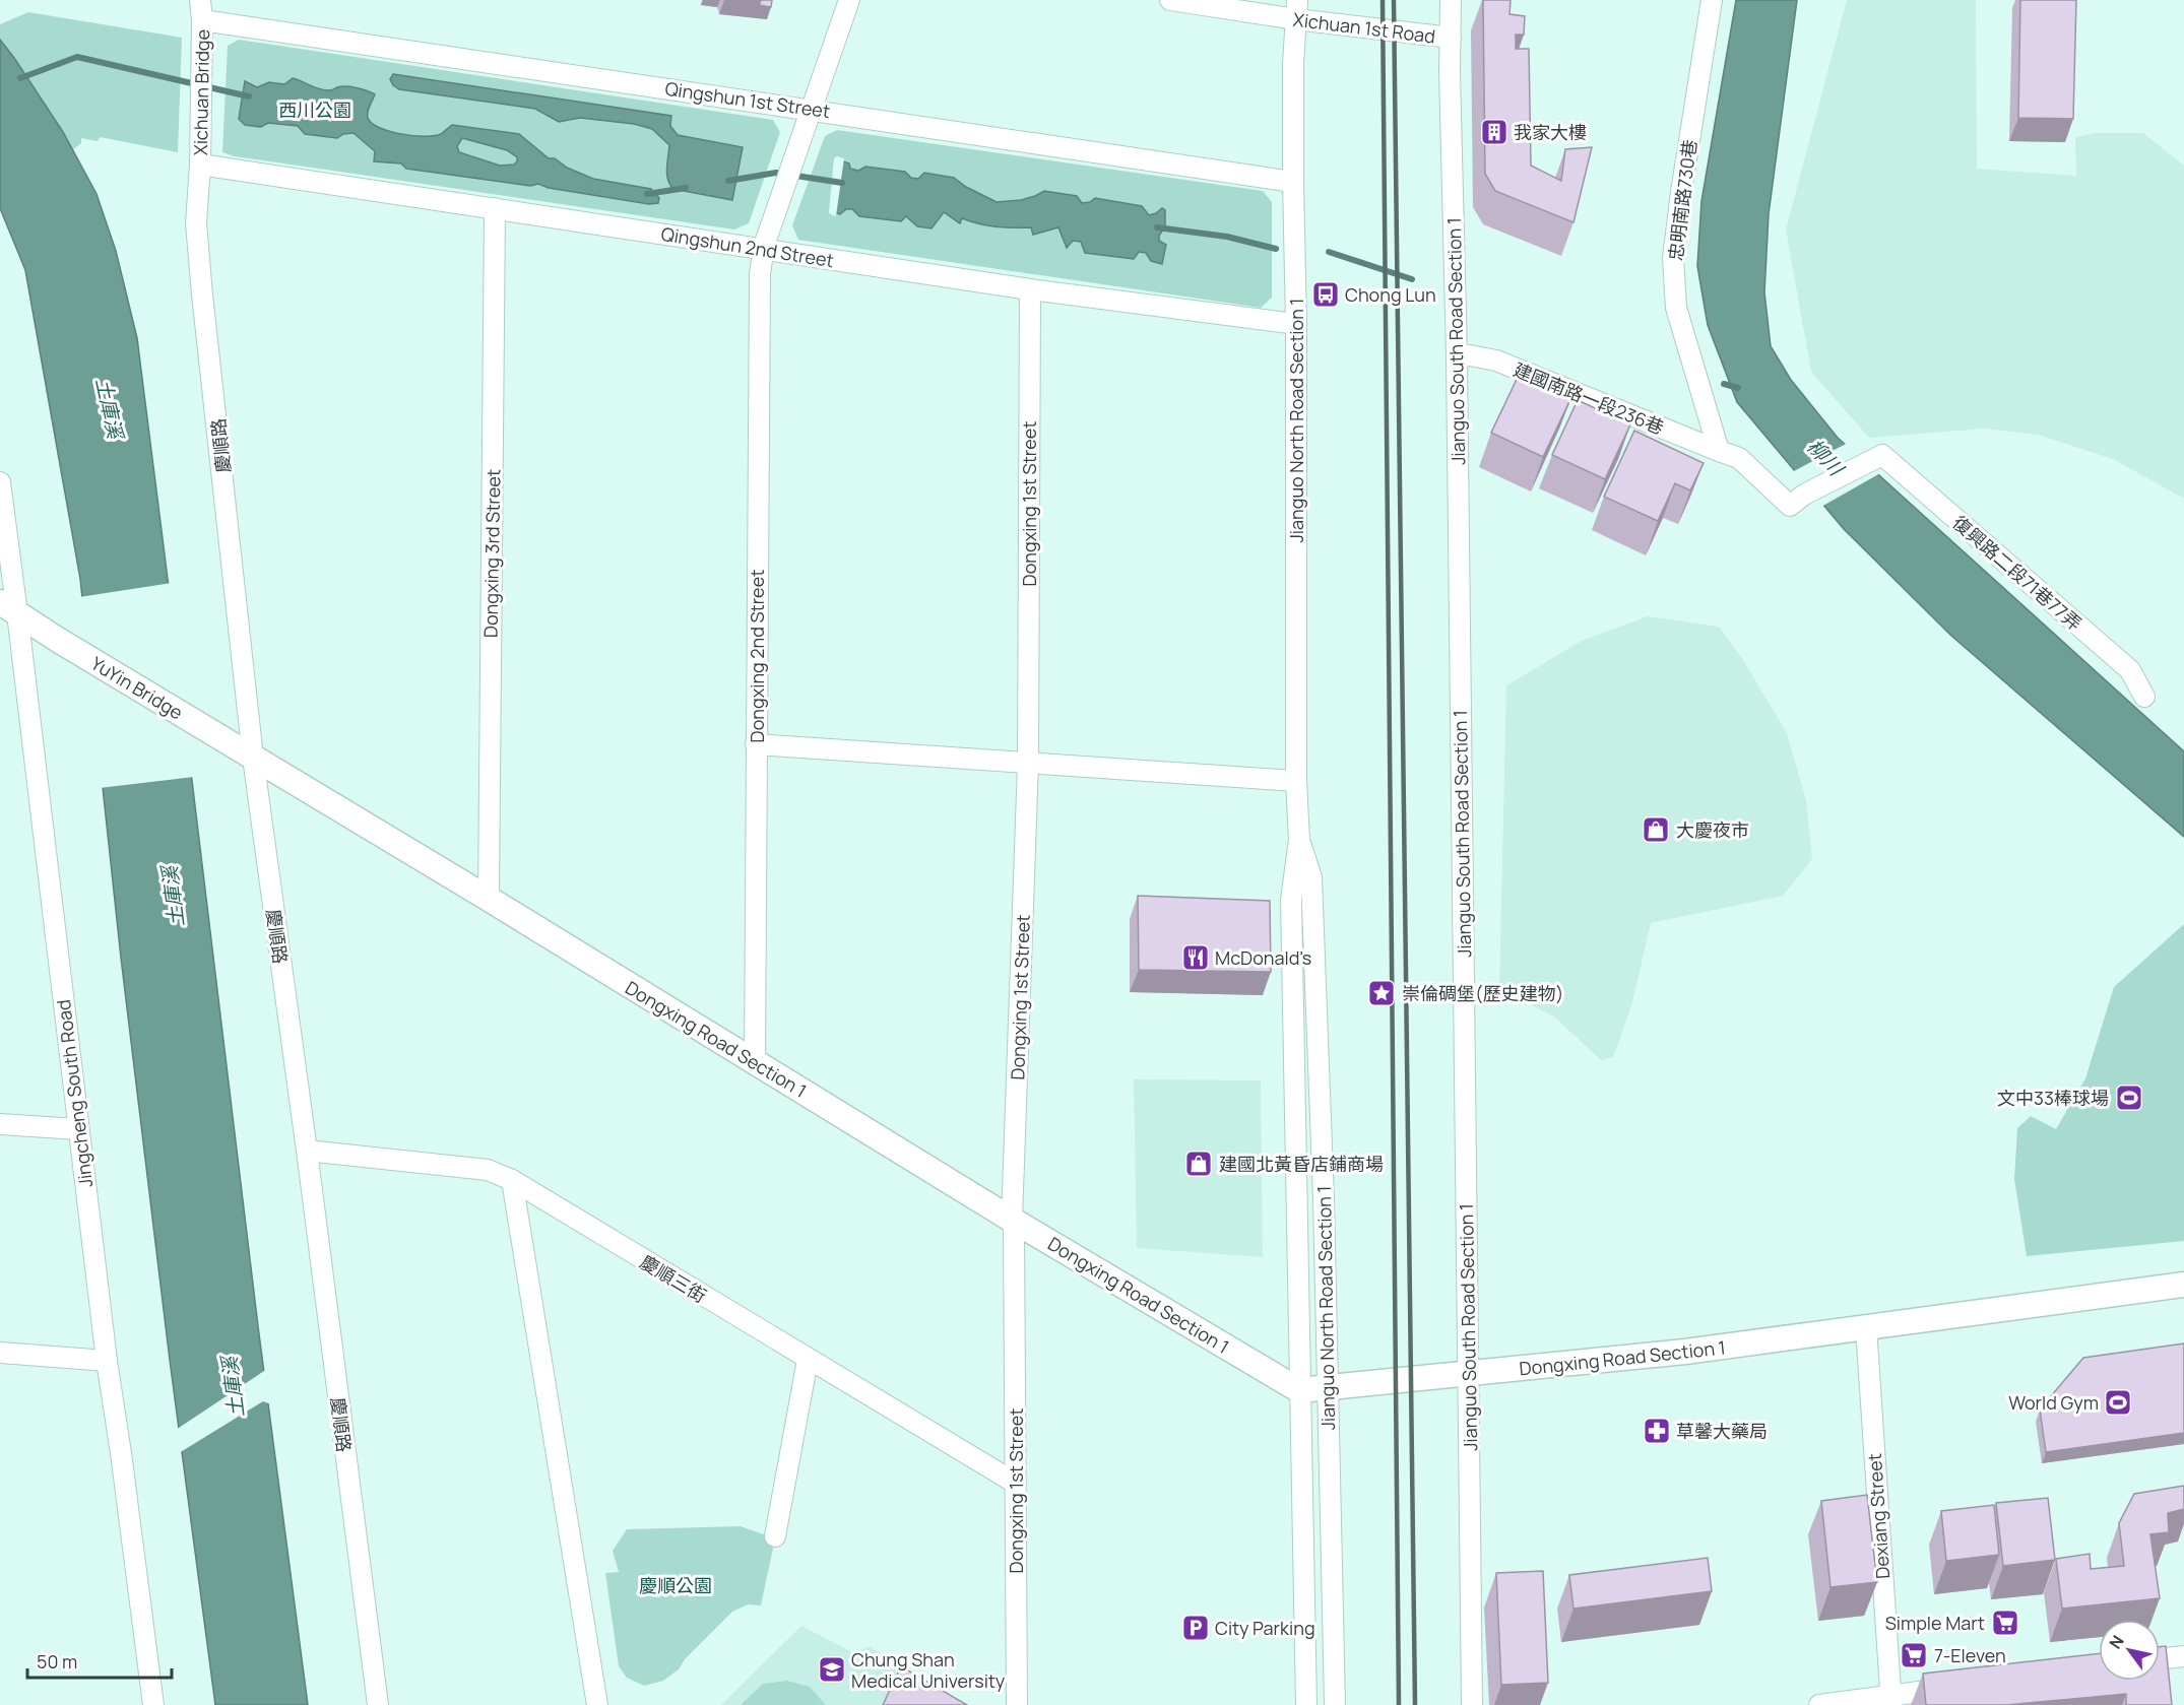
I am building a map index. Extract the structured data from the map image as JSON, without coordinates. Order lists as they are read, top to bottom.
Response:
{
  "streets": {
    "street": [
      "Xichuan 1st Road",
      "Xichuan Bridge",
      "Qingshun 1st Street",
      "忠明南路730巷",
      "Qingshun 2nd Street",
      "Jianguo South Road Section 1",
      "建國南路一段236巷",
      "Jianguo North Road Section 1",
      "慶順路",
      "Dongxing 1st Street",
      "Dongxing 3rd Street",
      "復興路二段71巷77弄",
      "Dongxing 2nd Street",
      "YuYin Bridge",
      "Dongxing Road Section 1",
      "Jingcheng South Road",
      "慶順三街",
      "Dexiang Street"
    ]
  },
  "crossings": [
    ["Xichuan 1st Road", "Jianguo South Road Section 1"],
    ["Xichuan 1st Road", "Jianguo North Road Section 1"],
    ["Xichuan Bridge", "Qingshun 1st Street"],
    ["Xichuan Bridge", "Qingshun 2nd Street"],
    ["Xichuan Bridge", "慶順路"],
    ["Qingshun 1st Street", "Jianguo North Road Section 1"],
    ["Qingshun 1st Street", "Dongxing 2nd Street"],
    ["忠明南路730巷", "建國南路一段236巷"],
    ["忠明南路730巷", "復興路二段71巷77弄"],
    ["Qingshun 2nd Street", "Jianguo North Road Section 1"],
    ["Qingshun 2nd Street", "慶順路"],
    ["Qingshun 2nd Street", "Dongxing 1st Street"],
    ["Qingshun 2nd Street", "Dongxing 3rd Street"],
    ["Qingshun 2nd Street", "Dongxing 2nd Street"],
    ["Jianguo South Road Section 1", "建國南路一段236巷"],
    ["Jianguo South Road Section 1", "Dongxing Road Section 1"],
    ["建國南路一段236巷", "復興路二段71巷77弄"],
    ["Jianguo North Road Section 1", "Dongxing Road Section 1"],
    ["慶順路", "Dongxing Road Section 1"],
    ["慶順路", "慶順三街"],
    ["Dongxing 1st Street", "Dongxing Road Section 1"],
    ["Dongxing 1st Street", "慶順三街"],
    ["Dongxing 3rd Street", "Dongxing Road Section 1"],
    ["Dongxing 2nd Street", "Dongxing Road Section 1"],
    ["YuYin Bridge", "Dongxing Road Section 1"],
    ["YuYin Bridge", "Jingcheng South Road"],
    ["Dongxing Road Section 1", "Dexiang Street"]
  ],
  "water": ["土庫溪", "柳川"],
  "parks": ["西川公園", "慶順公園"],
  "places": {
    "building": ["我家大樓"],
    "bus stop": ["Chong Lun"],
    "shop": ["大慶夜市", "建國北黃昏店鋪商場"],
    "restaurant": ["McDonald's"],
    "place": ["崇倫碉堡(歷史建物)"],
    "sports": ["文中33棒球場", "World Gym"],
    "pharmacy": ["草馨大藥局"],
    "supermarket": ["Simple Mart", "7-Eleven"],
    "parking": ["City Parking"],
    "school or university": ["Chung Shan Medical University"]
  },
  "scale_bar": "50 m",
  "north": "top left"
}
